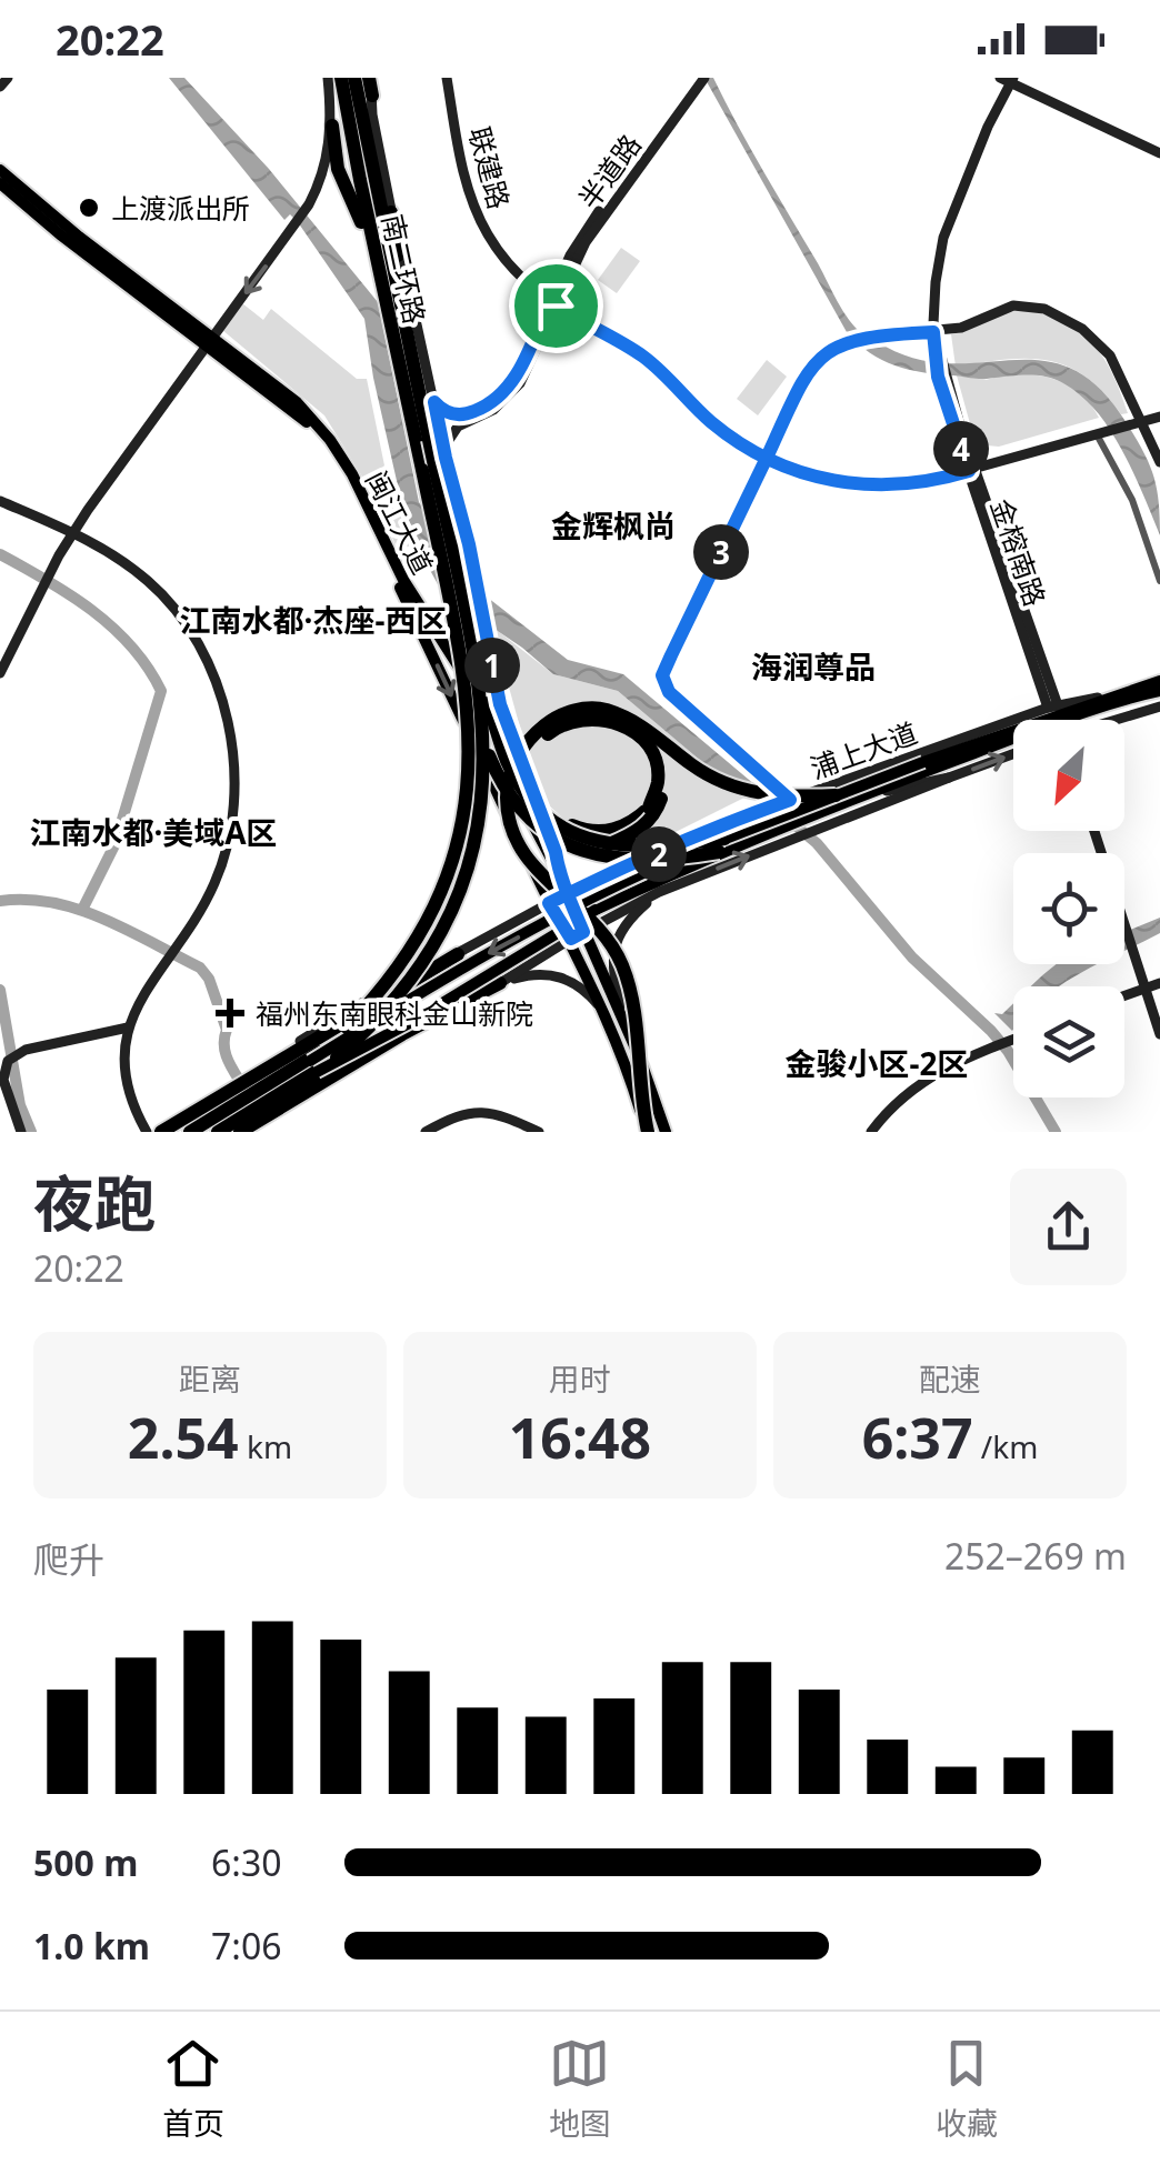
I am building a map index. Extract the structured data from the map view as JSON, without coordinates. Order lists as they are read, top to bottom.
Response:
{
  "streets": {
    "highway": ["南二环路"],
    "main road": [
      "联建路",
      "半道路",
      "闽江大道",
      "金榕南路",
      "浦上大道"
    ]
  },
  "crossings": [
    ["联建路", "半道路"],
    ["联建路", "金榕南路"],
    ["闽江大道", "浦上大道"],
    ["金榕南路", "浦上大道"]
  ],
  "districts": [
    "金辉枫尚",
    "江南水都·杰座-西区",
    "海润尊品",
    "江南水都·美域A区",
    "金骏小区-2区"
  ],
  "places": {
    "other": ["上渡派出所"],
    "health": ["福州东南眼科金山新院"]
  },
  "north": "bottom left",
  "page": {
    "status": "20:22",
    "pins": [
      "4",
      "3",
      "1",
      "2"
    ],
    "heading": ["夜跑", "20:22"],
    "stats": [
      ["距离", "2.54 km"],
      ["用时", "16:48"],
      ["配速", "6:37 /km"]
    ],
    "chart": ["爬升", "252–269 m"],
    "list": [
      {
        "name": "500 m",
        "note": "6:30"
      },
      {
        "name": "1.0 km",
        "note": "7:06"
      }
    ],
    "tabs": ["首页", "地图", "收藏"]
  }
}
